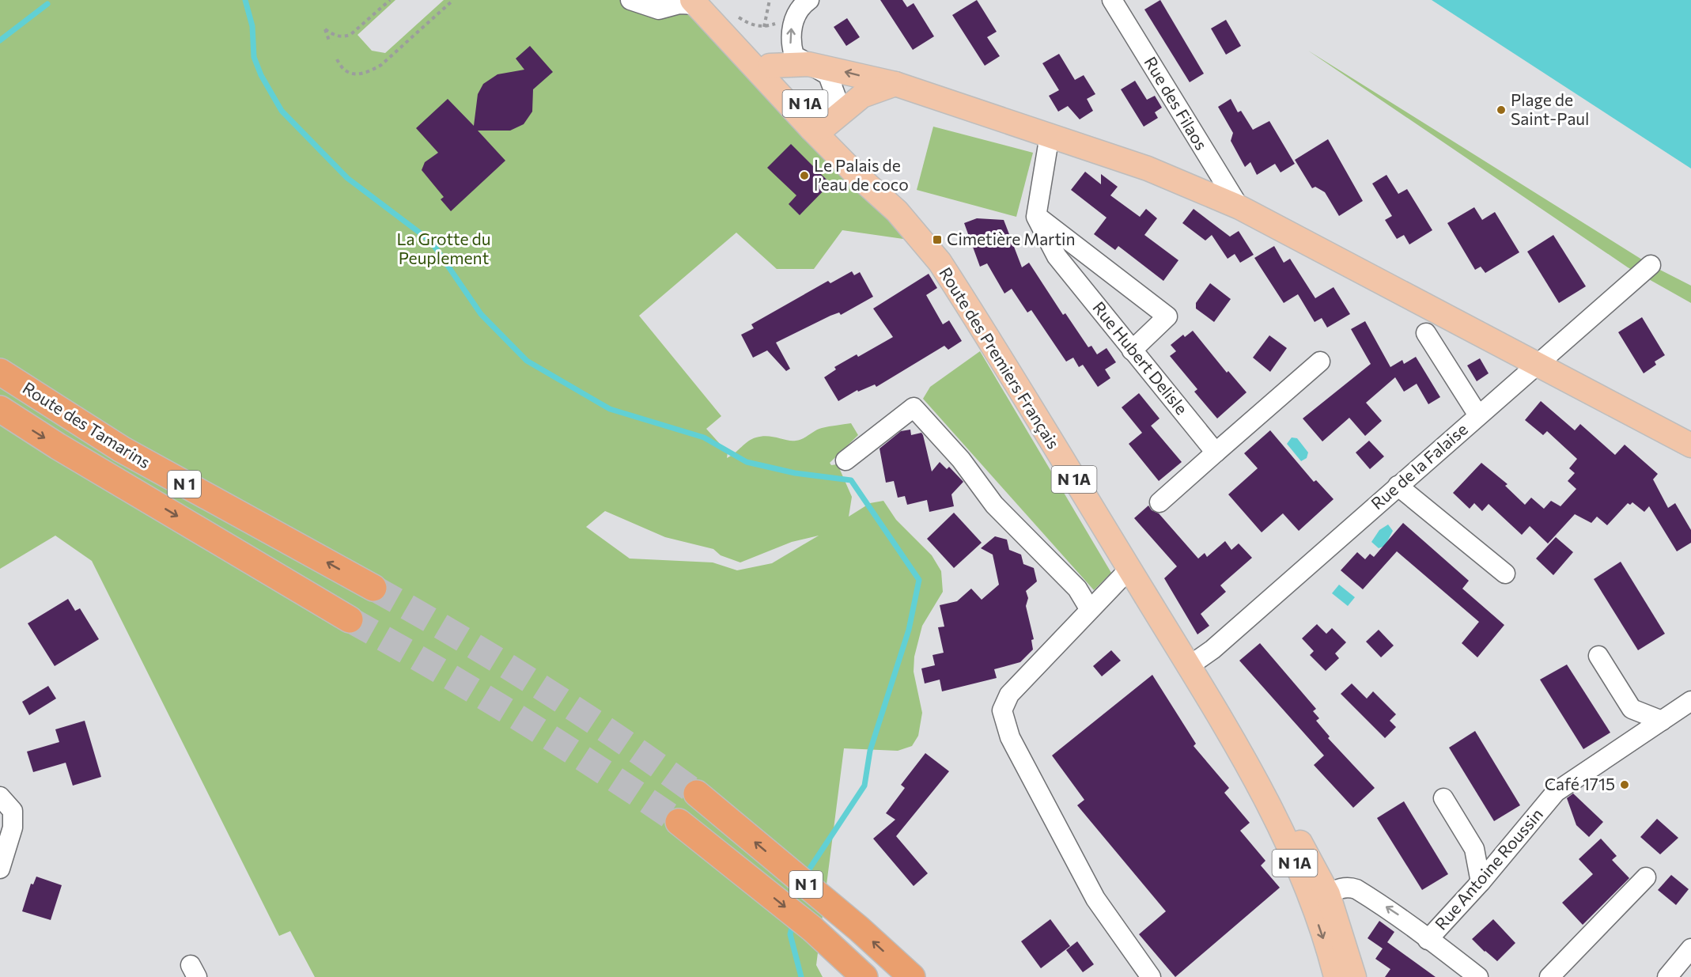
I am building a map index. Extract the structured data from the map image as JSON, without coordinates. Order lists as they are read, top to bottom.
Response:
{
  "streets": {
    "highway": ["Route des Tamarins", "N 1"],
    "main road": ["N 1A", "Route des Premiers Français"],
    "street": [
      "Rue des Filaos",
      "Rue Hubert Delisle",
      "Rue de la Falaise",
      "Rue Antoine Roussin"
    ]
  },
  "crossings": [
    ["Route des Premiers Français", "Rue de la Falaise"]
  ],
  "parks": ["La Grotte du Peuplement"],
  "places": {
    "other": ["Plage de Saint-Paul", "Le Palais de l’eau de coco", "Café 1715"],
    "transit": ["Cimetière Martin"]
  }
}
